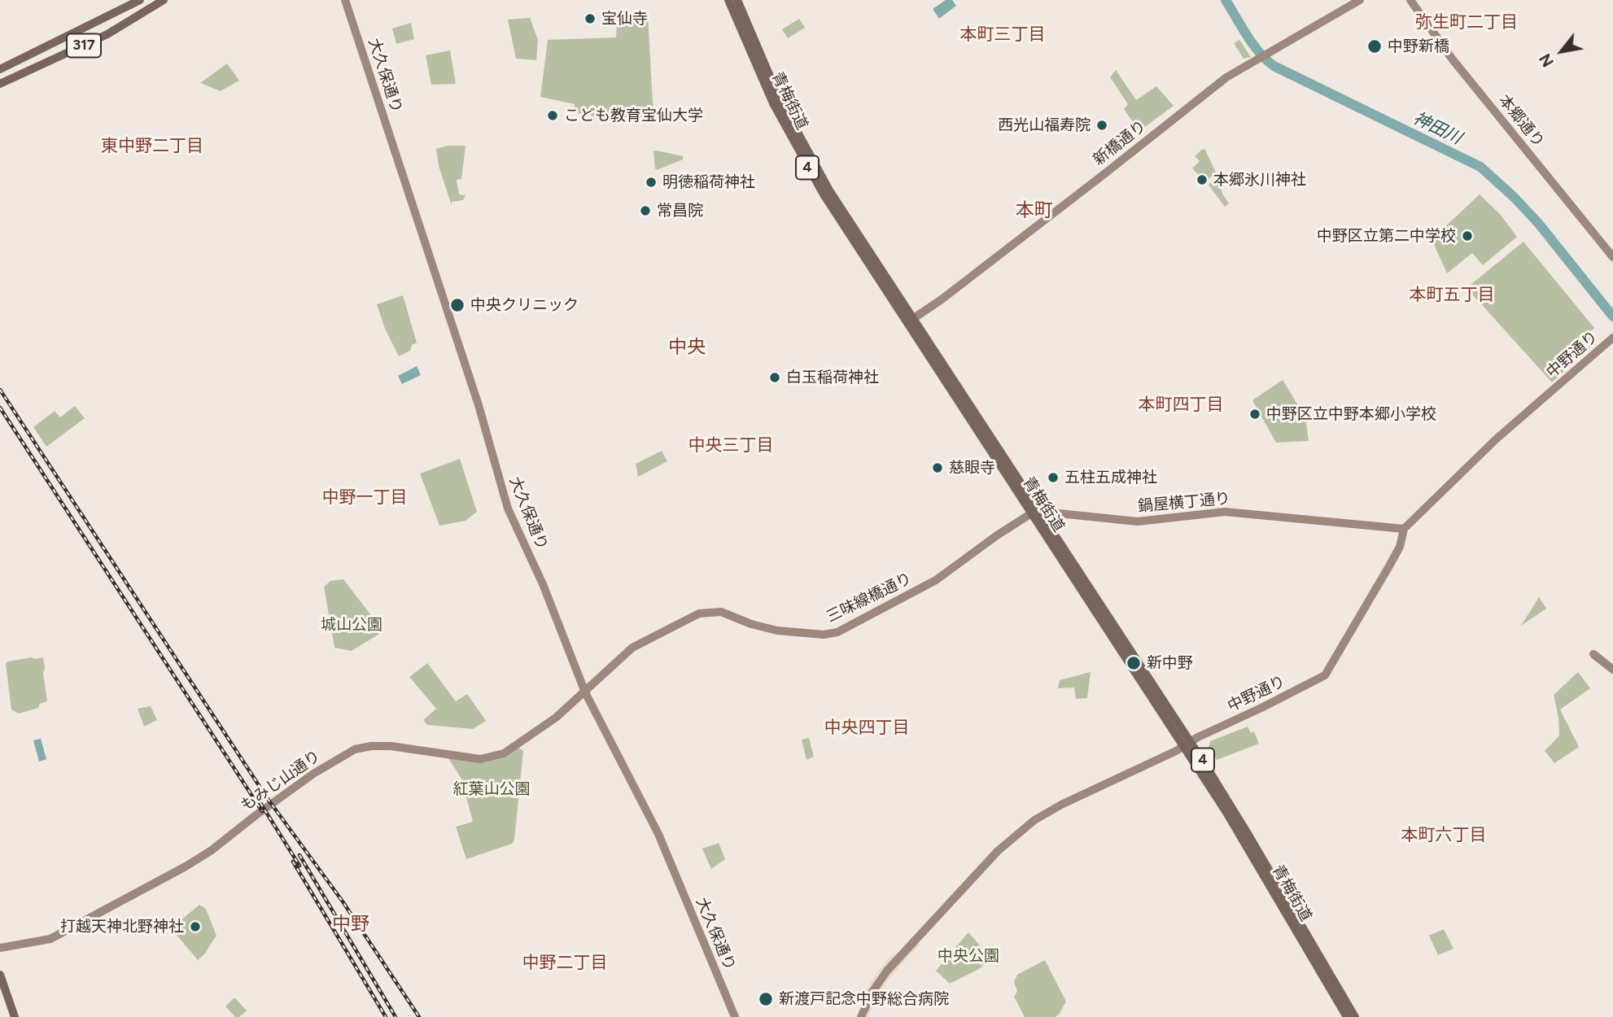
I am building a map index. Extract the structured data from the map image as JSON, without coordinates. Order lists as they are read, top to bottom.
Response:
{
  "streets": {
    "main road": ["317", "青梅街道", "4"],
    "street": [
      "大久保通り",
      "本郷通り",
      "新橋通り",
      "中野通り",
      "鍋屋横丁通り",
      "三味線橋通り",
      "もみじ山通り"
    ]
  },
  "crossings": [
    ["大久保通り", "三味線橋通り"],
    ["大久保通り", "もみじ山通り"],
    ["青梅街道", "新橋通り"],
    ["青梅街道", "中野通り"],
    ["青梅街道", "鍋屋横丁通り"],
    ["青梅街道", "三味線橋通り"],
    ["中野通り", "鍋屋横丁通り"],
    ["鍋屋横丁通り", "三味線橋通り"],
    ["三味線橋通り", "もみじ山通り"]
  ],
  "districts": [
    "弥生町二丁目",
    "本町三丁目",
    "東中野二丁目",
    "本町",
    "本町五丁目",
    "中央",
    "本町四丁目",
    "中央三丁目",
    "中野一丁目",
    "中央四丁目",
    "本町六丁目",
    "中野",
    "中野二丁目"
  ],
  "water": ["神田川"],
  "parks": ["城山公園", "紅葉山公園", "中央公園"],
  "places": [
    "宝仙寺",
    "中野新橋",
    "こども教育宝仙大学",
    "西光山福寿院",
    "本郷氷川神社",
    "明徳稲荷神社",
    "常昌院",
    "中野区立第二中学校",
    "中央クリニック",
    "白玉稲荷神社",
    "中野区立中野本郷小学校",
    "慈眼寺",
    "五柱五成神社",
    "新中野",
    "打越天神北野神社",
    "新渡戸記念中野総合病院"
  ],
  "north": "bottom left"
}
